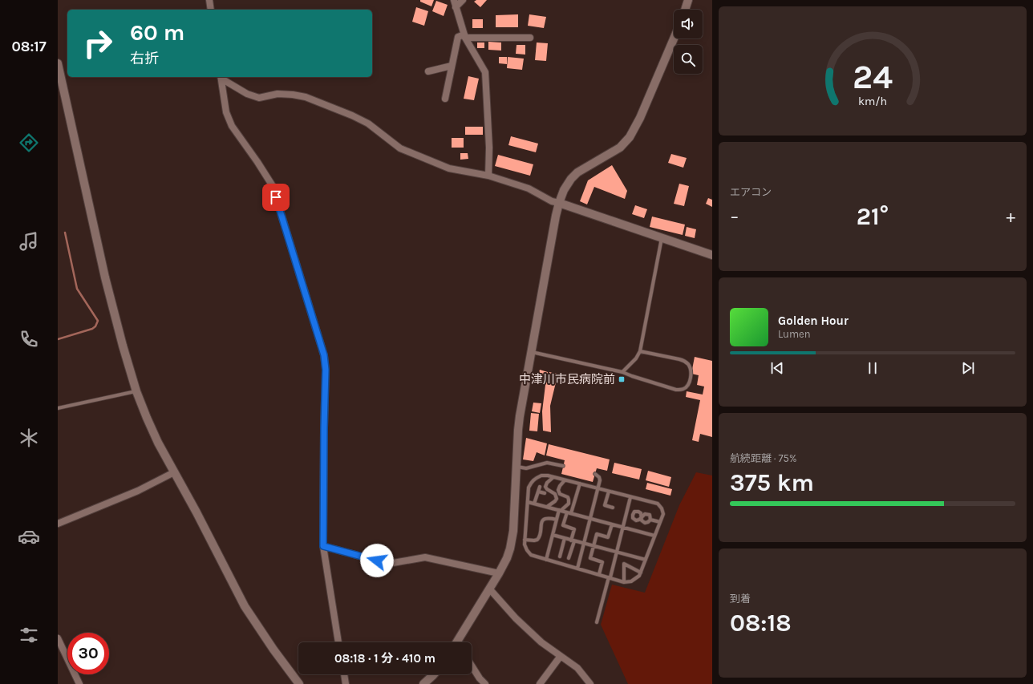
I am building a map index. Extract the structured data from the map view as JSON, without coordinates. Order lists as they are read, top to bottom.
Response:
{
  "places": {
    "transit": ["中津川市民病院前"]
  },
  "page": {
    "tabs": "08:17",
    "turn": ["60 m", "右折"],
    "tile": [
      "エアコン",
      ["航続距離 · 75%", "375 km"],
      ["到着", "08:18"]
    ],
    "heat": ["−", "21°", "+"],
    "song": ["Golden Hour", "Lumen"],
    "limit": "30",
    "trip": "08:18 · 1 分 · 410 m",
    "gauge": ["24", "km/h"]
  }
}
